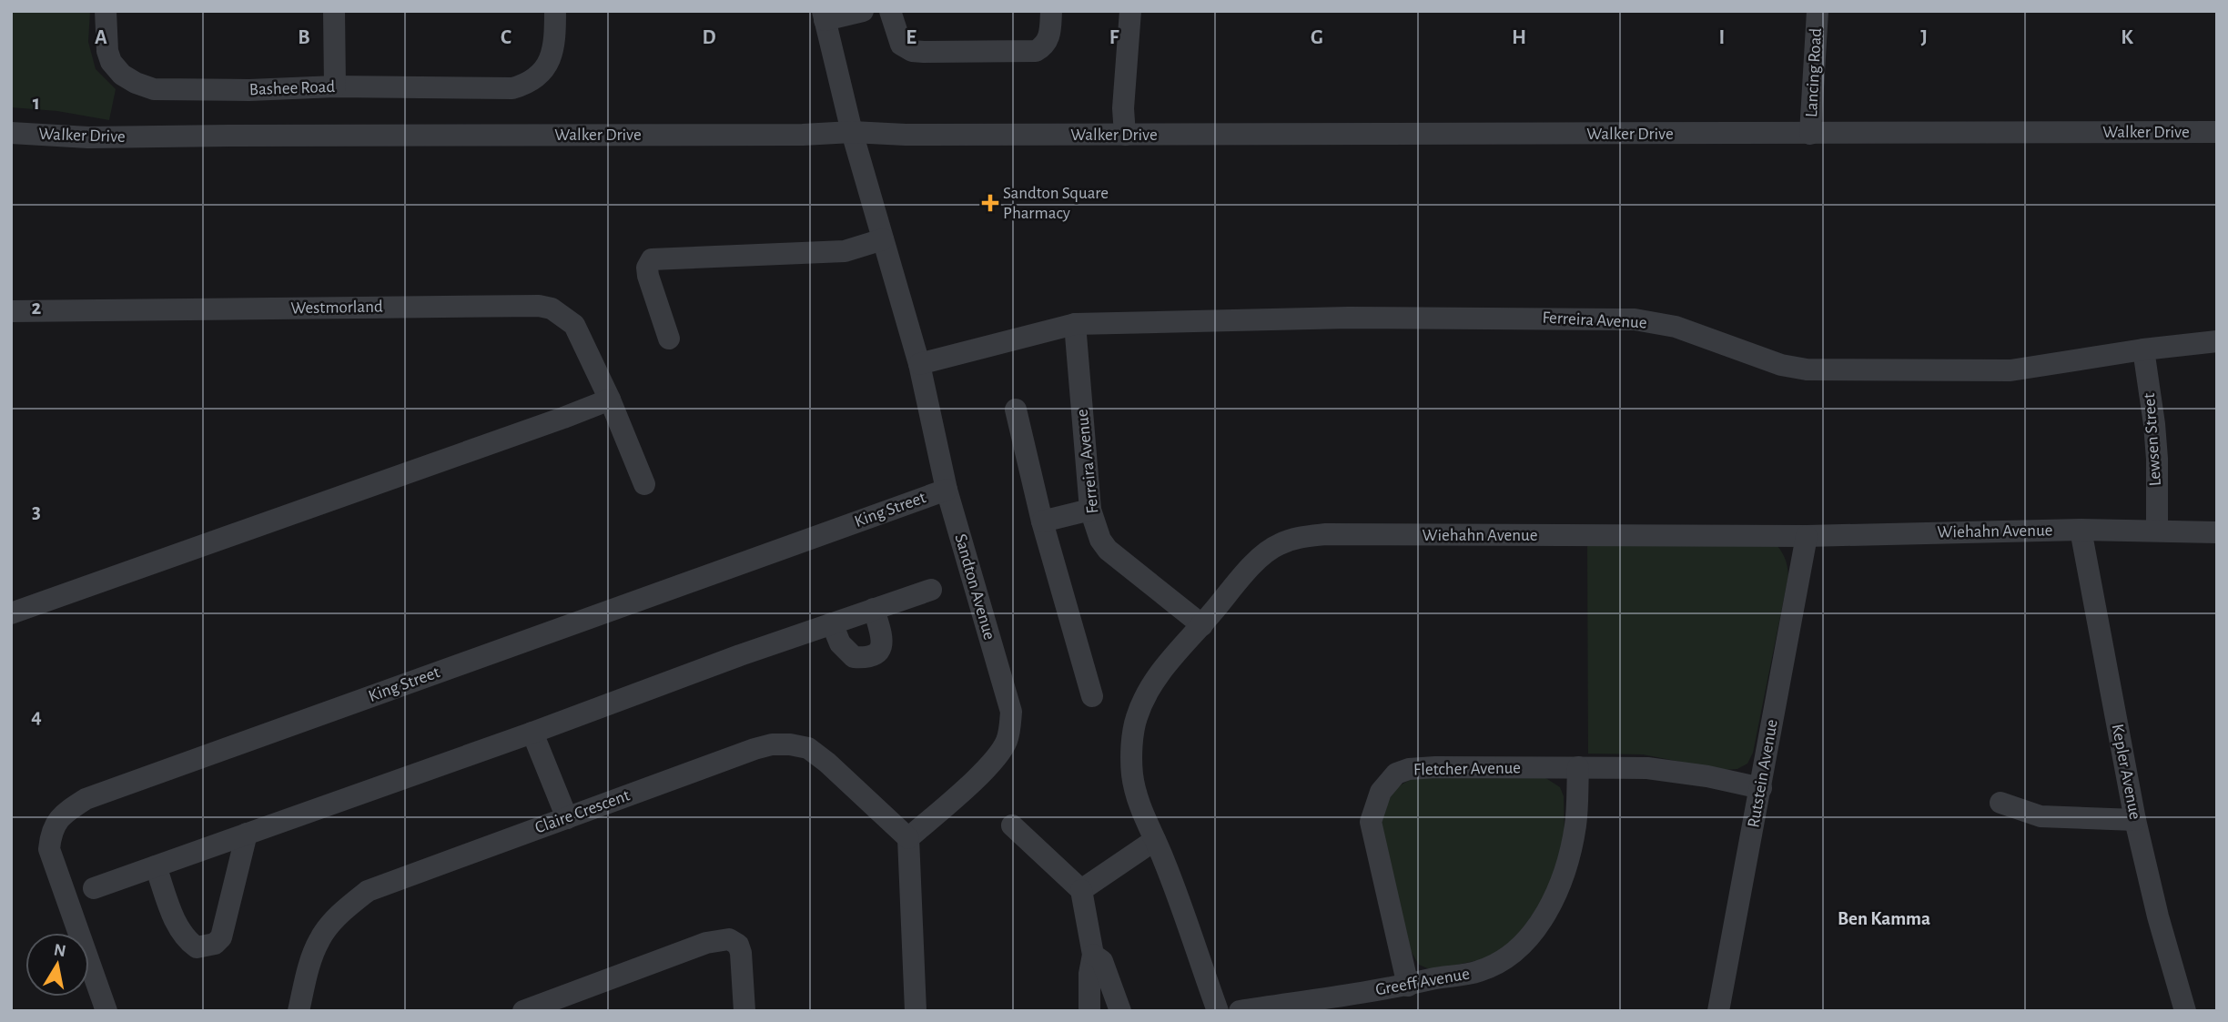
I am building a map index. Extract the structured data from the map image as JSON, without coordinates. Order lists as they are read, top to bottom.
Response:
{
  "streets": {
    "street": [
      "Lancing Road",
      "Bashee Road",
      "Walker Drive",
      "Westmorland",
      "Ferreira Avenue",
      "Lewsen Street",
      "King Street",
      "Wiehahn Avenue",
      "Sandton Avenue",
      "Fletcher Avenue",
      "Kepler Avenue",
      "Rutstein Avenue",
      "Claire Crescent",
      "Greeff Avenue"
    ]
  },
  "crossings": [
    ["Lancing Road", "Walker Drive"],
    ["Walker Drive", "Sandton Avenue"],
    ["Ferreira Avenue", "Lewsen Street"],
    ["Ferreira Avenue", "Wiehahn Avenue"],
    ["Ferreira Avenue", "Sandton Avenue"],
    ["Lewsen Street", "Wiehahn Avenue"],
    ["King Street", "Sandton Avenue"],
    ["Wiehahn Avenue", "Kepler Avenue"],
    ["Wiehahn Avenue", "Rutstein Avenue"],
    ["Sandton Avenue", "Claire Crescent"],
    ["Fletcher Avenue", "Rutstein Avenue"],
    ["Fletcher Avenue", "Greeff Avenue"]
  ],
  "districts": ["Ben Kamma"],
  "places": {
    "health": ["Sandton Square Pharmacy"]
  },
  "north": "top",
  "grid": {
    "columns": [
      "A",
      "B",
      "C",
      "D",
      "E",
      "F",
      "G",
      "H",
      "I",
      "J",
      "K"
    ],
    "rows": [
      "1",
      "2",
      "3",
      "4"
    ]
  }
}
